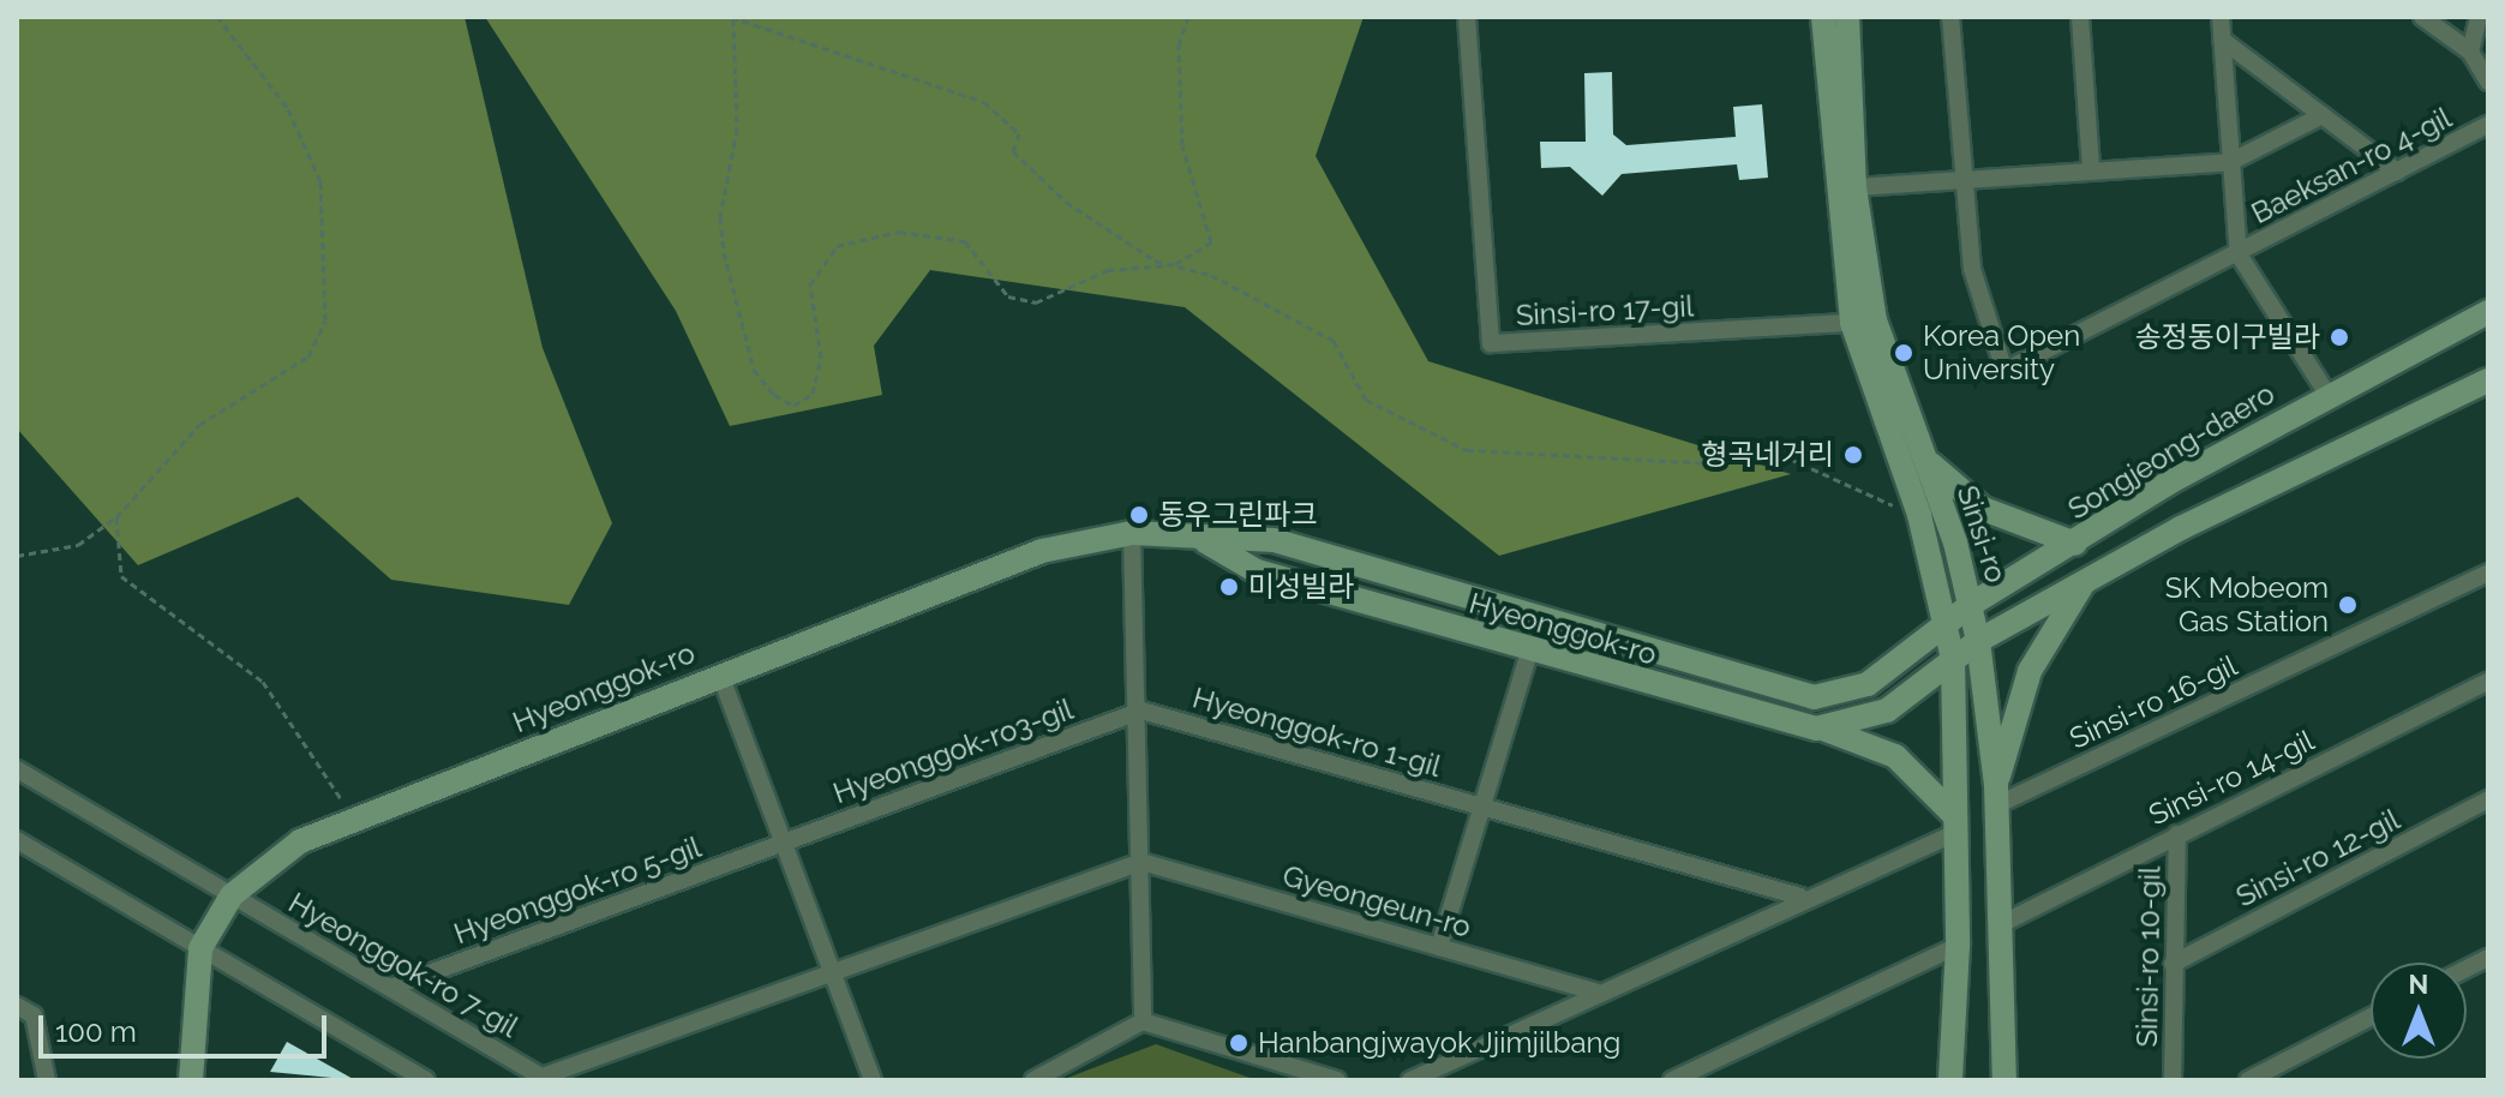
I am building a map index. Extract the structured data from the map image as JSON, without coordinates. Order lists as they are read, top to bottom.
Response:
{
  "streets": {
    "street": [
      "Baeksan-ro 4-gil",
      "Sinsi-ro 17-gil",
      "Songjeong-daero",
      "Sinsi-ro",
      "Hyeonggok-ro",
      "Sinsi-ro 16-gil",
      "Hyeonggok-ro 1-gil",
      "Hyeonggok-ro3-gil",
      "Sinsi-ro 14-gil",
      "Sinsi-ro 12-gil",
      "Hyeonggok-ro 5-gil",
      "Gyeongeun-ro",
      "Sinsi-ro 10-gil",
      "Hyeonggok-ro 7-gil"
    ]
  },
  "crossings": [
    ["Sinsi-ro 17-gil", "Sinsi-ro"],
    ["Songjeong-daero", "Sinsi-ro"],
    ["Songjeong-daero", "Hyeonggok-ro"],
    ["Sinsi-ro", "Hyeonggok-ro"],
    ["Sinsi-ro", "Sinsi-ro 16-gil"],
    ["Sinsi-ro", "Sinsi-ro 14-gil"],
    ["Hyeonggok-ro", "Hyeonggok-ro 7-gil"],
    ["Hyeonggok-ro 1-gil", "Hyeonggok-ro3-gil"],
    ["Hyeonggok-ro3-gil", "Hyeonggok-ro 5-gil"],
    ["Sinsi-ro 14-gil", "Sinsi-ro 10-gil"],
    ["Sinsi-ro 12-gil", "Sinsi-ro 10-gil"],
    ["Hyeonggok-ro 5-gil", "Hyeonggok-ro 7-gil"]
  ],
  "places": [
    "송정동이구빌라",
    "Korea Open University",
    "형곡네거리",
    "동우그린파크",
    "미성빌라",
    "SK Mobeom Gas Station",
    "Hanbangjwayok Jjimjilbang"
  ],
  "scale_bar": "100 m",
  "north": "top"
}
